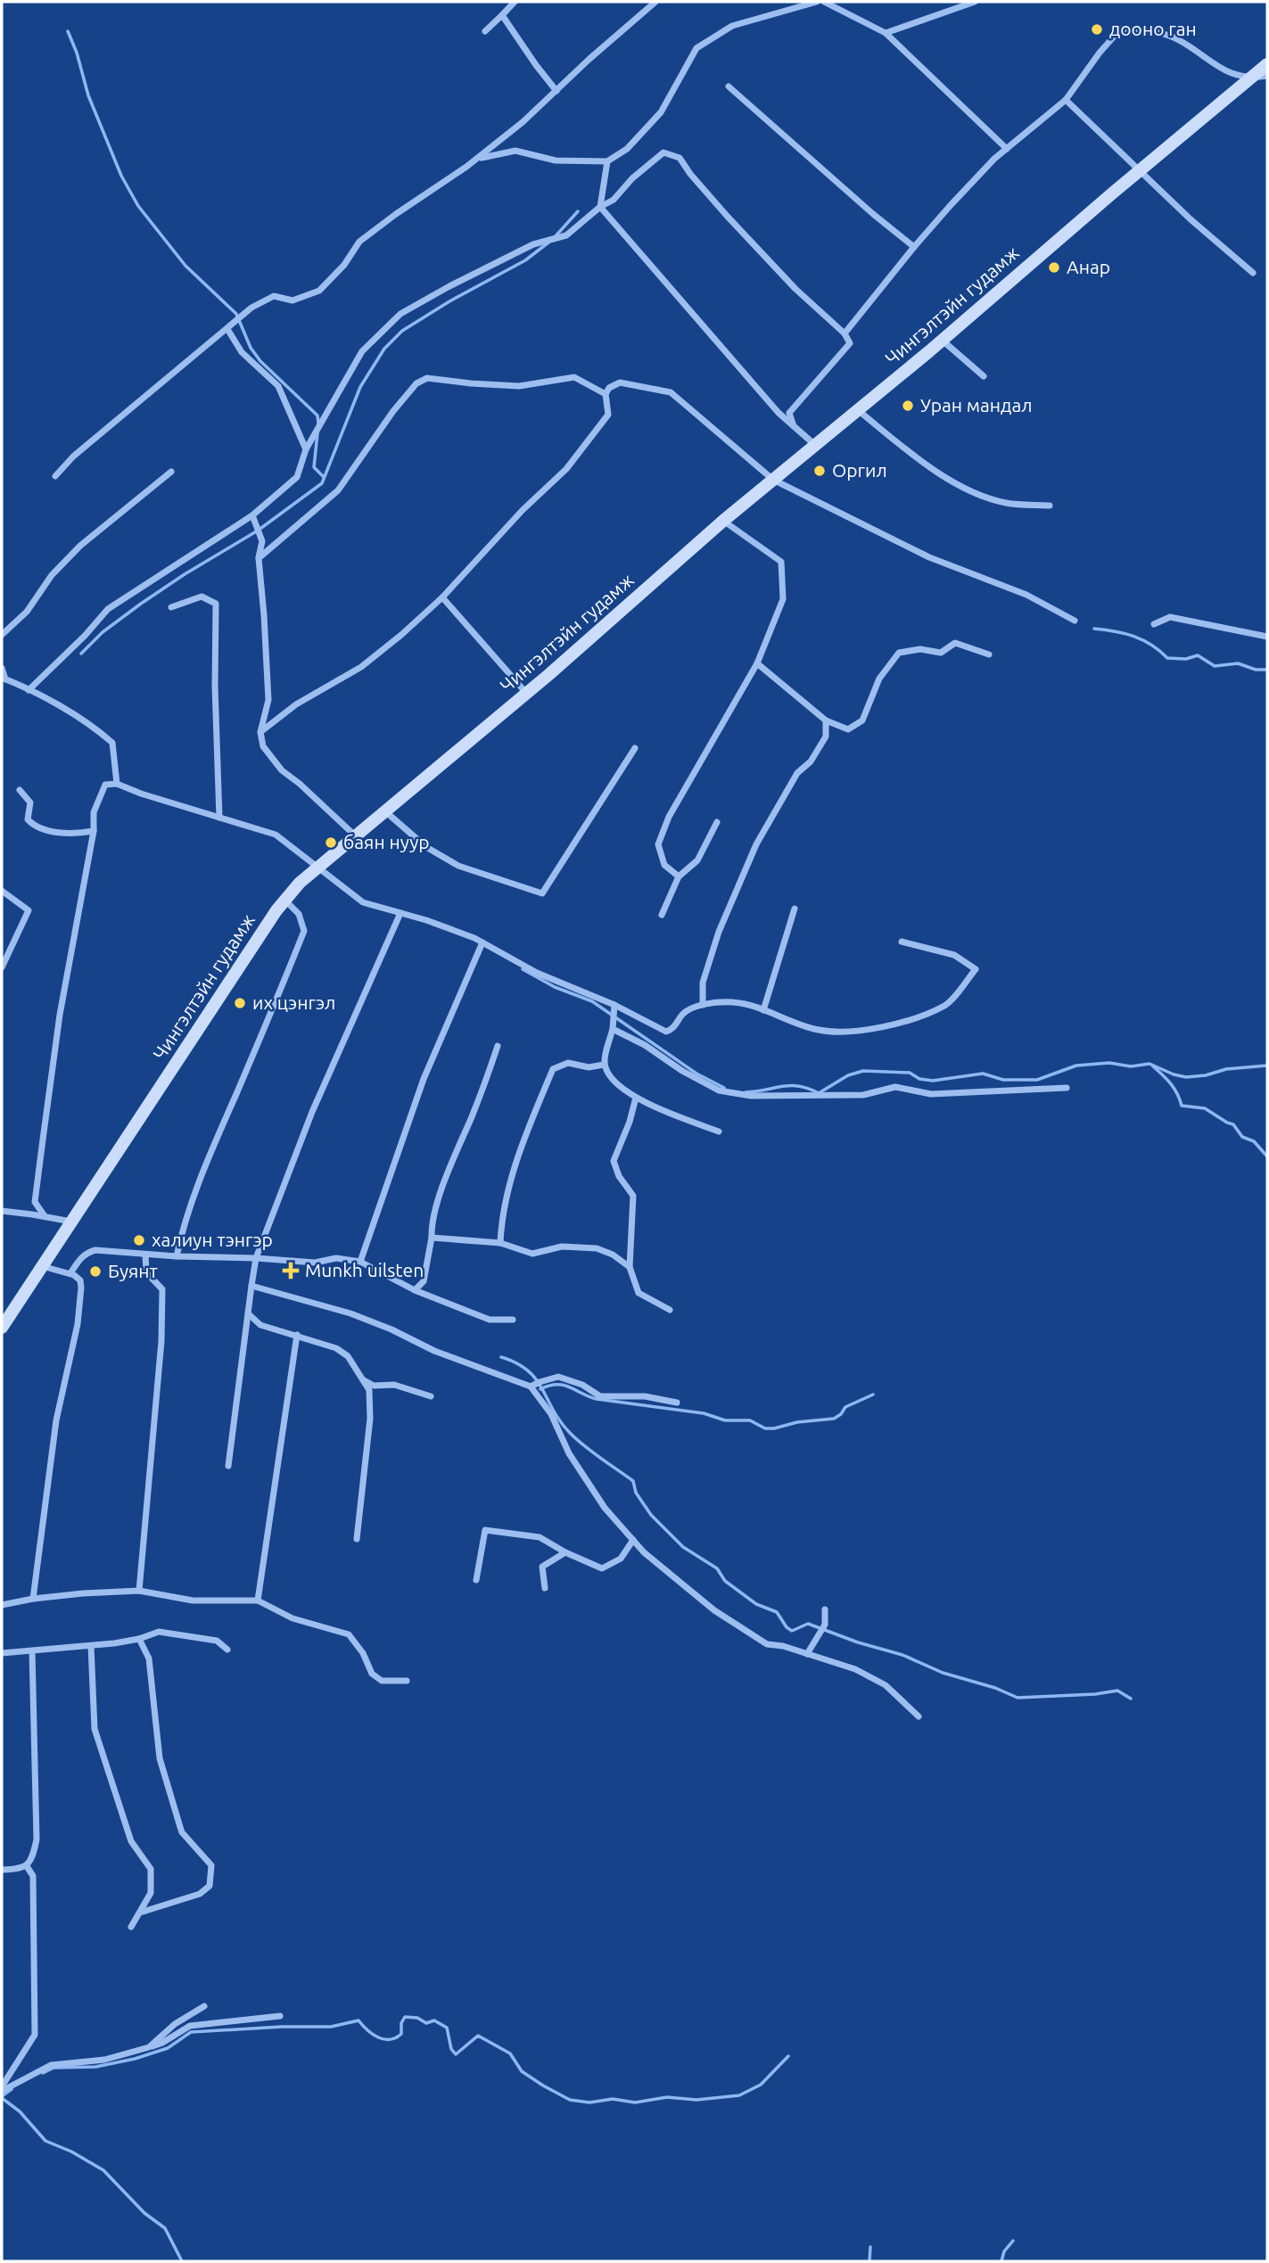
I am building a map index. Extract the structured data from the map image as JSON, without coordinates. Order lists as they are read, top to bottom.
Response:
{
  "streets": {
    "main road": ["Чингэлтэйн гудамж"]
  },
  "places": {
    "other": [
      "дооно ган",
      "Анар",
      "Уран мандал",
      "Оргил",
      "баян нуур",
      "их цэнгэл",
      "халиун тэнгэр",
      "Буянт"
    ],
    "health": ["Munkh uilsten"]
  }
}
